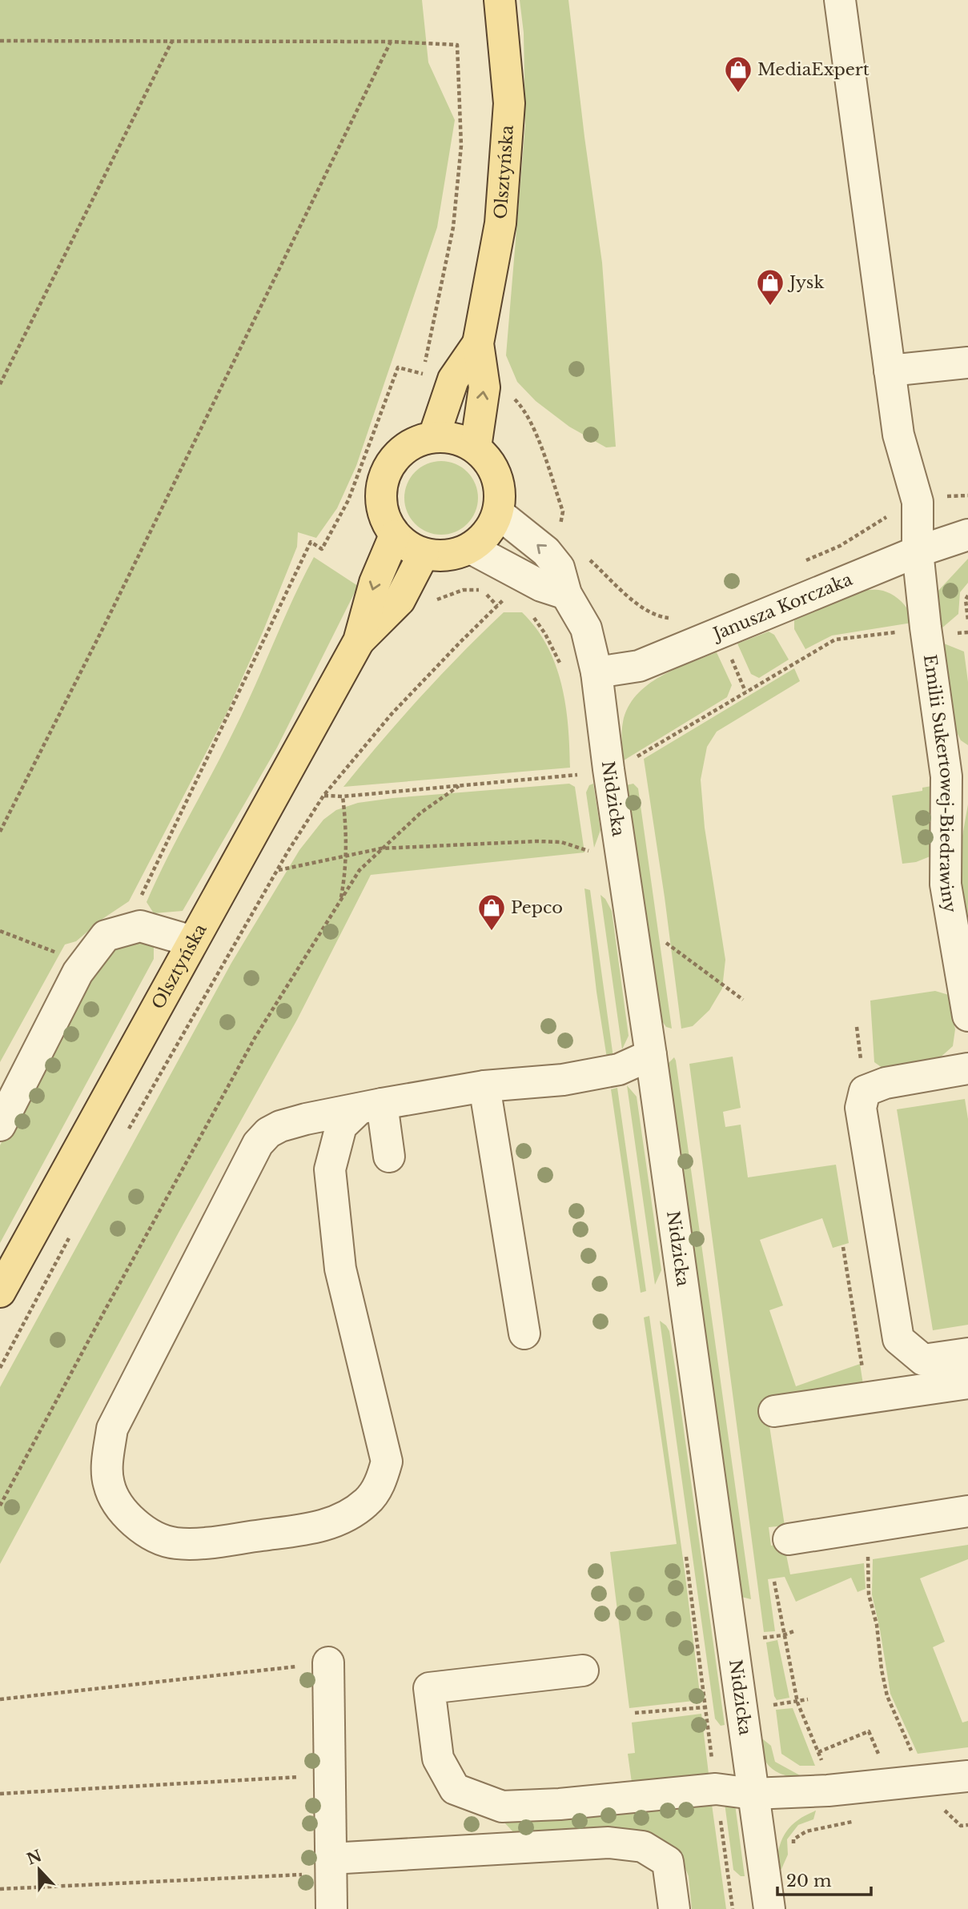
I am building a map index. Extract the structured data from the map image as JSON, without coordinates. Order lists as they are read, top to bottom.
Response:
{
  "streets": {
    "main road": ["Olsztyńska"],
    "street": ["Janusza Korczaka", "Emilii Sukertowej-Biedrawiny", "Nidzicka"]
  },
  "crossings": [
    ["Olsztyńska", "Nidzicka"],
    ["Janusza Korczaka", "Emilii Sukertowej-Biedrawiny"],
    ["Janusza Korczaka", "Nidzicka"]
  ],
  "places": {
    "shop": ["MediaExpert", "Jysk", "Pepco"]
  },
  "scale_bar": "20 m",
  "north": "top"
}
